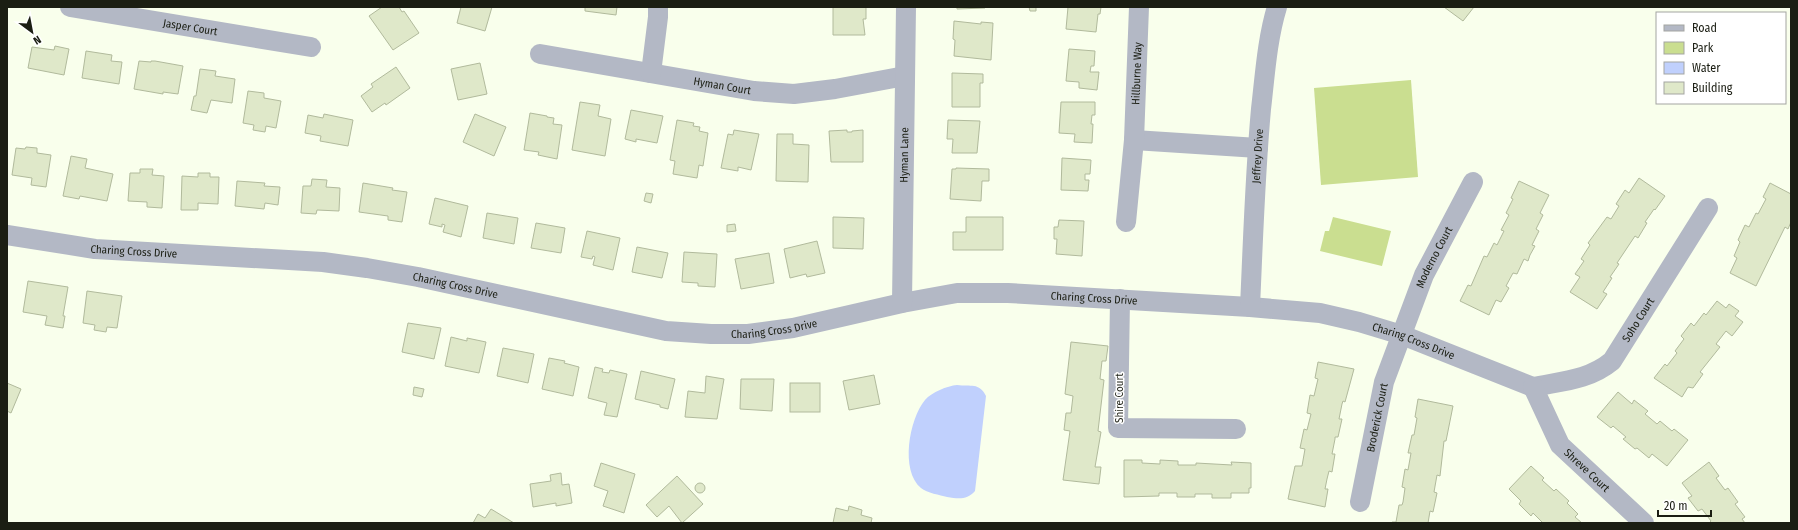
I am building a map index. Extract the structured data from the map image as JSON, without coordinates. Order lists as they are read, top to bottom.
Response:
{
  "streets": {
    "street": [
      "Jasper Court",
      "Hillburne Way",
      "Hyman Court",
      "Hyman Lane",
      "Jeffrey Drive",
      "Charing Cross Drive",
      "Moderno Court",
      "Soho Court",
      "Shire Court",
      "Broderick Court",
      "Shreve Court"
    ]
  },
  "crossings": [
    ["Hyman Court", "Hyman Lane"],
    ["Hyman Lane", "Charing Cross Drive"],
    ["Jeffrey Drive", "Charing Cross Drive"],
    ["Charing Cross Drive", "Moderno Court"],
    ["Charing Cross Drive", "Soho Court"],
    ["Charing Cross Drive", "Shire Court"],
    ["Charing Cross Drive", "Broderick Court"],
    ["Charing Cross Drive", "Shreve Court"],
    ["Moderno Court", "Broderick Court"],
    ["Soho Court", "Shreve Court"]
  ],
  "legend": [
    "Road",
    "Park",
    "Water",
    "Building"
  ],
  "scale_bar": "20 m",
  "north": "bottom right"
}
